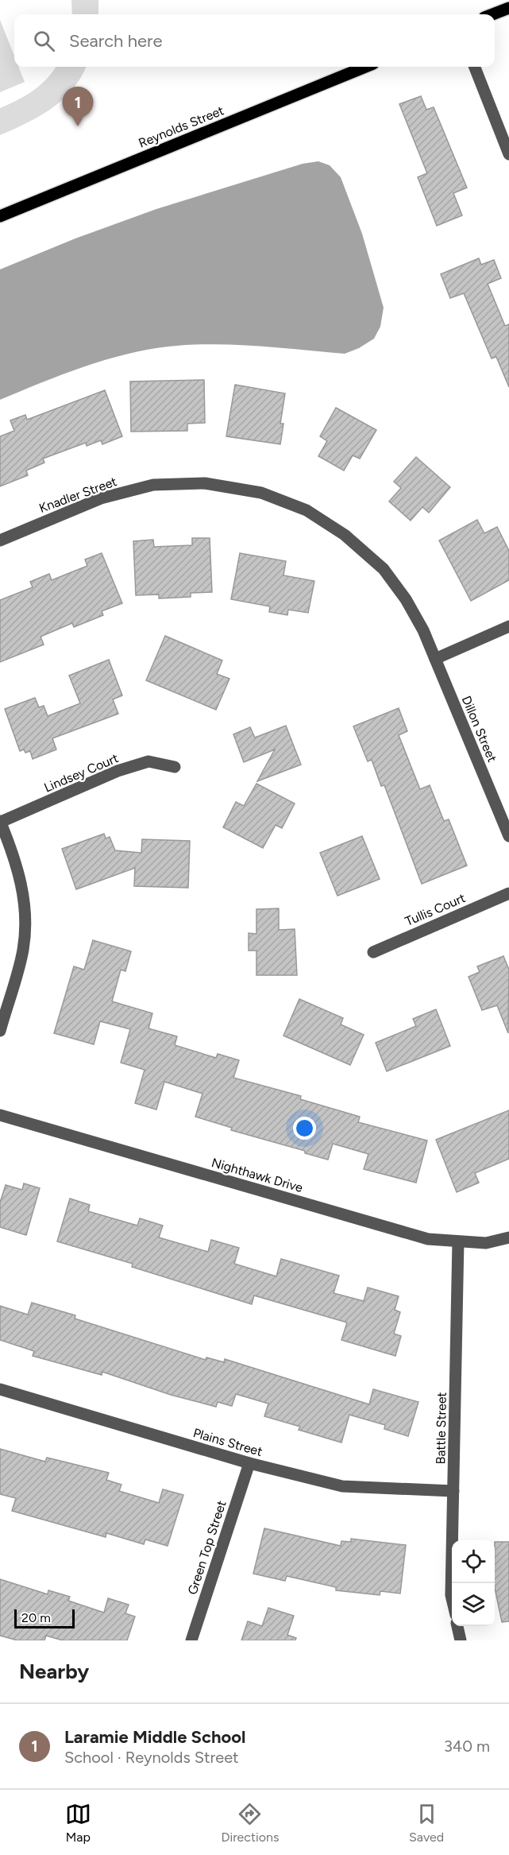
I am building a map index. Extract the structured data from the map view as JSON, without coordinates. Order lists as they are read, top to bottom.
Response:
{
  "streets": {
    "main road": ["Reynolds Street"],
    "street": [
      "Knadler Street",
      "Dillon Street",
      "Lindsey Court",
      "Tullis Court",
      "Nighthawk Drive",
      "Battle Street",
      "Plains Street",
      "Green Top Street"
    ]
  },
  "crossings": [
    ["Knadler Street", "Dillon Street"],
    ["Nighthawk Drive", "Battle Street"],
    ["Battle Street", "Plains Street"],
    ["Plains Street", "Green Top Street"]
  ],
  "scale_bar": "20 m",
  "page": {
    "search": "Search here",
    "pins": "1",
    "scale": "20 m",
    "heading": "Nearby",
    "list": [
      {
        "mark": "1",
        "name": "Laramie Middle School",
        "note": "School · Reynolds Street",
        "value": "340 m"
      }
    ],
    "nav": ["Map", "Directions", "Saved"]
  }
}
